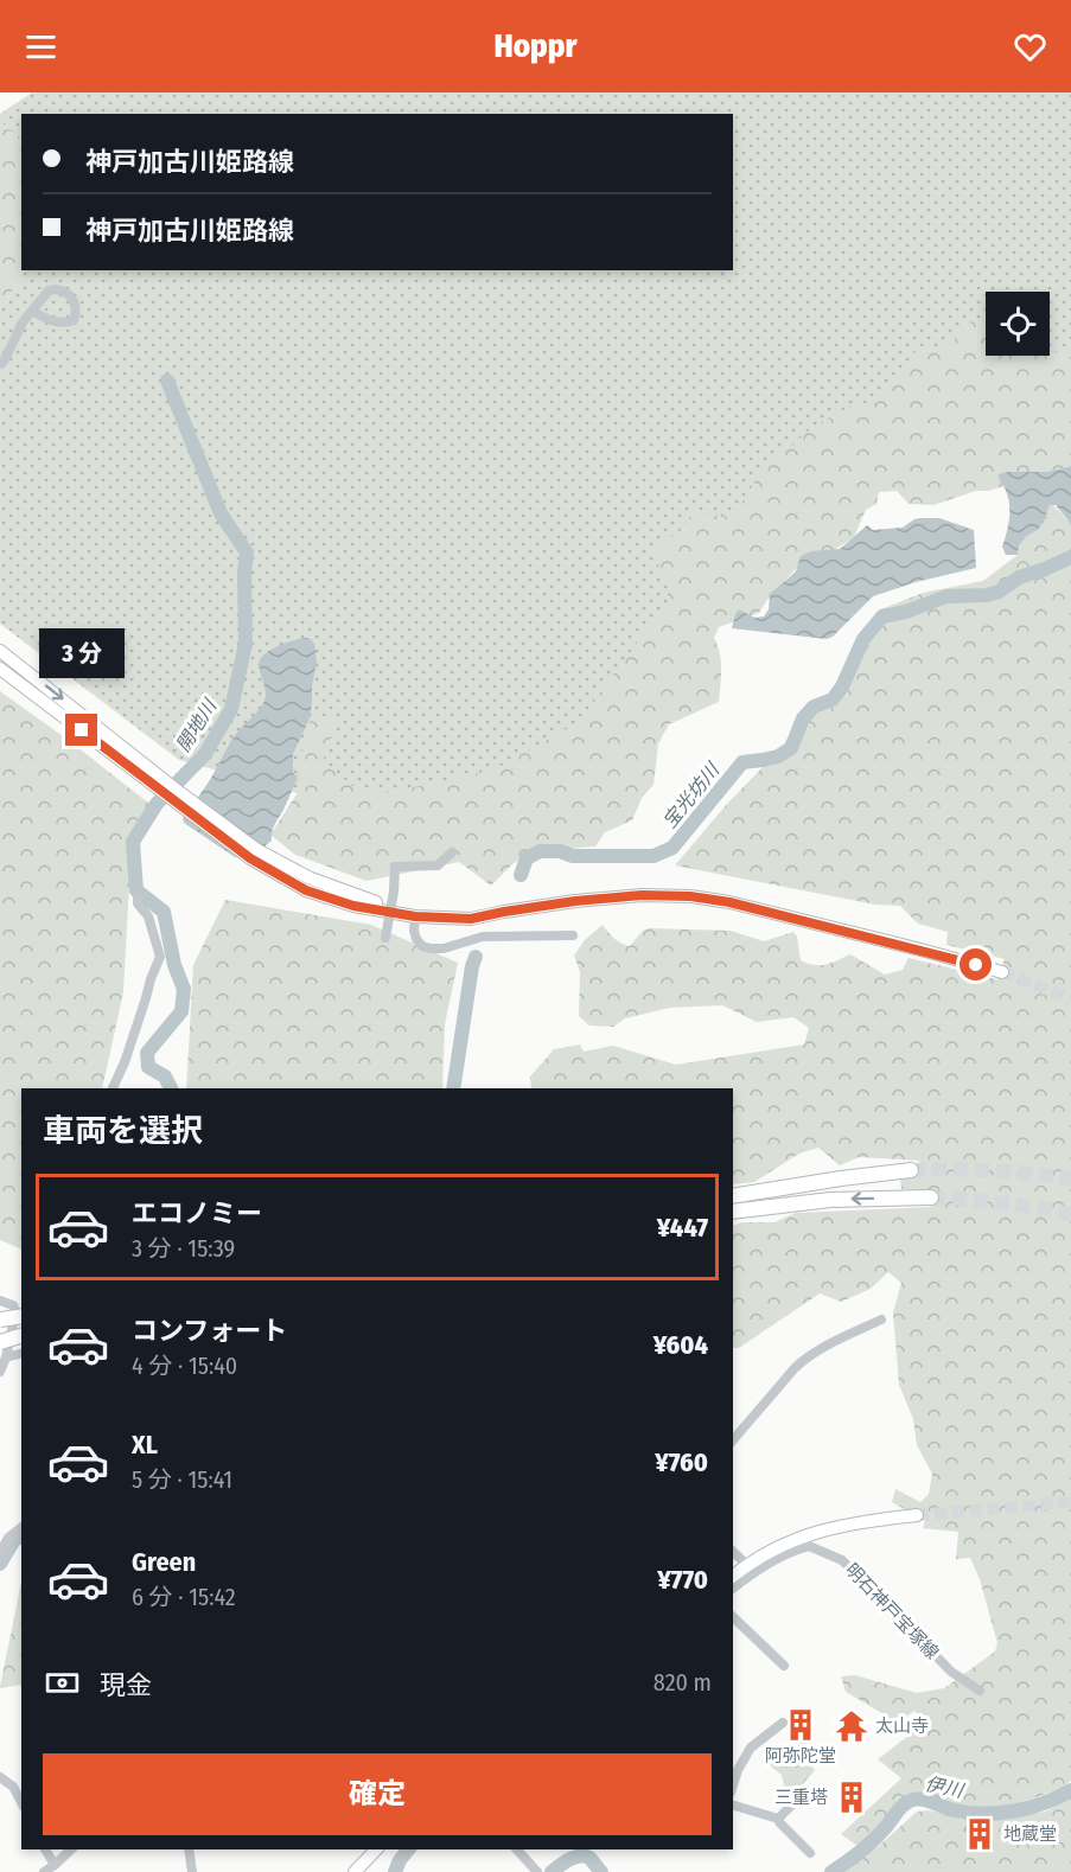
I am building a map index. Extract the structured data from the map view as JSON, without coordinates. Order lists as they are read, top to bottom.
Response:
{
  "streets": {
    "street": ["明石神戸宝塚線"]
  },
  "water": ["開地川", "宝光坊川", "伊川"],
  "places": {
    "building": ["阿弥陀堂", "三重塔", "地蔵堂"],
    "temple": ["太山寺"]
  },
  "page": {
    "header": "Hoppr",
    "banner": ["神戸加古川姫路線", "神戸加古川姫路線"],
    "bubble": "3 分",
    "heading": "車両を選択",
    "list": [
      {
        "name": "エコノミー",
        "note": "3 分 · 15:39",
        "value": "¥447"
      },
      {
        "name": "コンフォート",
        "note": "4 分 · 15:40",
        "value": "¥604"
      },
      {
        "name": "XL",
        "note": "5 分 · 15:41",
        "value": "¥760"
      },
      {
        "name": "Green",
        "note": "6 分 · 15:42",
        "value": "¥770"
      }
    ],
    "pay": ["現金", "820 m"],
    "buttons": "確定"
  }
}
